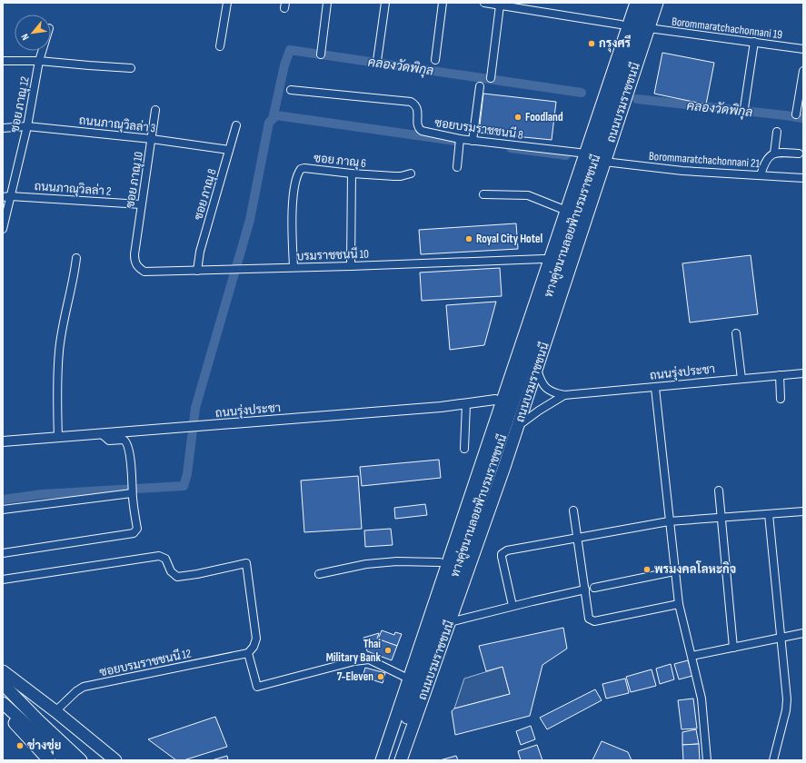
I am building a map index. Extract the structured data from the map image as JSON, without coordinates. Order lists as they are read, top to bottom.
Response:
{
  "streets": {
    "main road": ["ถนนบรมราชชนนี", "ทางคู่ขนานลอยฟ้าบรมราชชนนี"],
    "street": [
      "Borommaratchachonnani 19",
      "ซอย ภาณุ 12",
      "ถนนภาณุวิลล่า 3",
      "ซอยบรมราชชนนี 8",
      "Borommaratchachonnani 21",
      "ซอย ภาณุ 6",
      "ซอย ภาณุ 10",
      "ถนนภาณุวิลล่า 2",
      "ซอย ภาณุ 8",
      "บรมราชชนนี 10",
      "ถนนรุ่งประชา",
      "ซอยบรมราชชนนี 12"
    ]
  },
  "crossings": [
    ["Borommaratchachonnani 19", "ถนนบรมราชชนนี"],
    ["ถนนบรมราชชนนี", "Borommaratchachonnani 21"],
    ["ถนนบรมราชชนนี", "ถนนรุ่งประชา"],
    ["ซอย ภาณุ 12", "ถนนภาณุวิลล่า 3"],
    ["ซอย ภาณุ 12", "ถนนภาณุวิลล่า 2"],
    ["ถนนภาณุวิลล่า 3", "ซอย ภาณุ 10"],
    ["ถนนภาณุวิลล่า 3", "ซอย ภาณุ 8"],
    ["ซอย ภาณุ 6", "บรมราชชนนี 10"],
    ["ซอย ภาณุ 10", "ถนนภาณุวิลล่า 2"],
    ["ซอย ภาณุ 10", "บรมราชชนนี 10"],
    ["ซอย ภาณุ 8", "บรมราชชนนี 10"]
  ],
  "water": ["คลองวัดพิกุล"],
  "places": [
    "กรุงศรี",
    "Foodland",
    "Royal City Hotel",
    "พรมงคลโลหะกิจ",
    "Thai Military Bank",
    "7-Eleven",
    "ช่างชุ่ย"
  ],
  "north": "bottom left"
}
